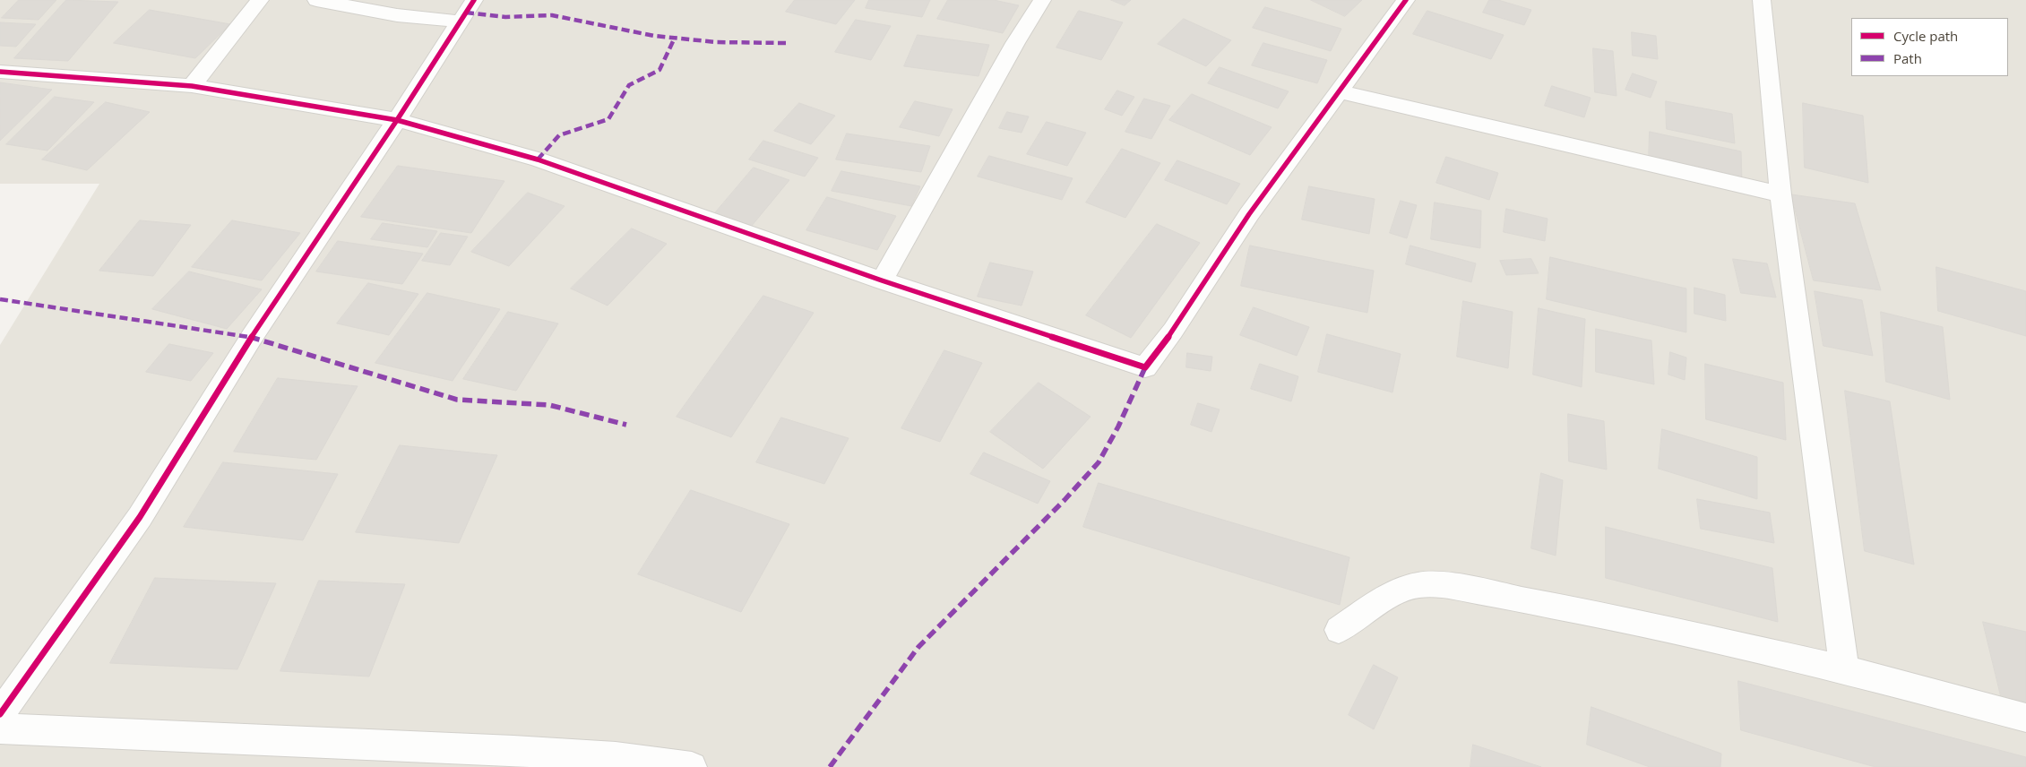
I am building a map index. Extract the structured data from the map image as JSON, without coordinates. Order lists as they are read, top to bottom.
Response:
{
  "legend": ["Cycle path", "Path"]
}
